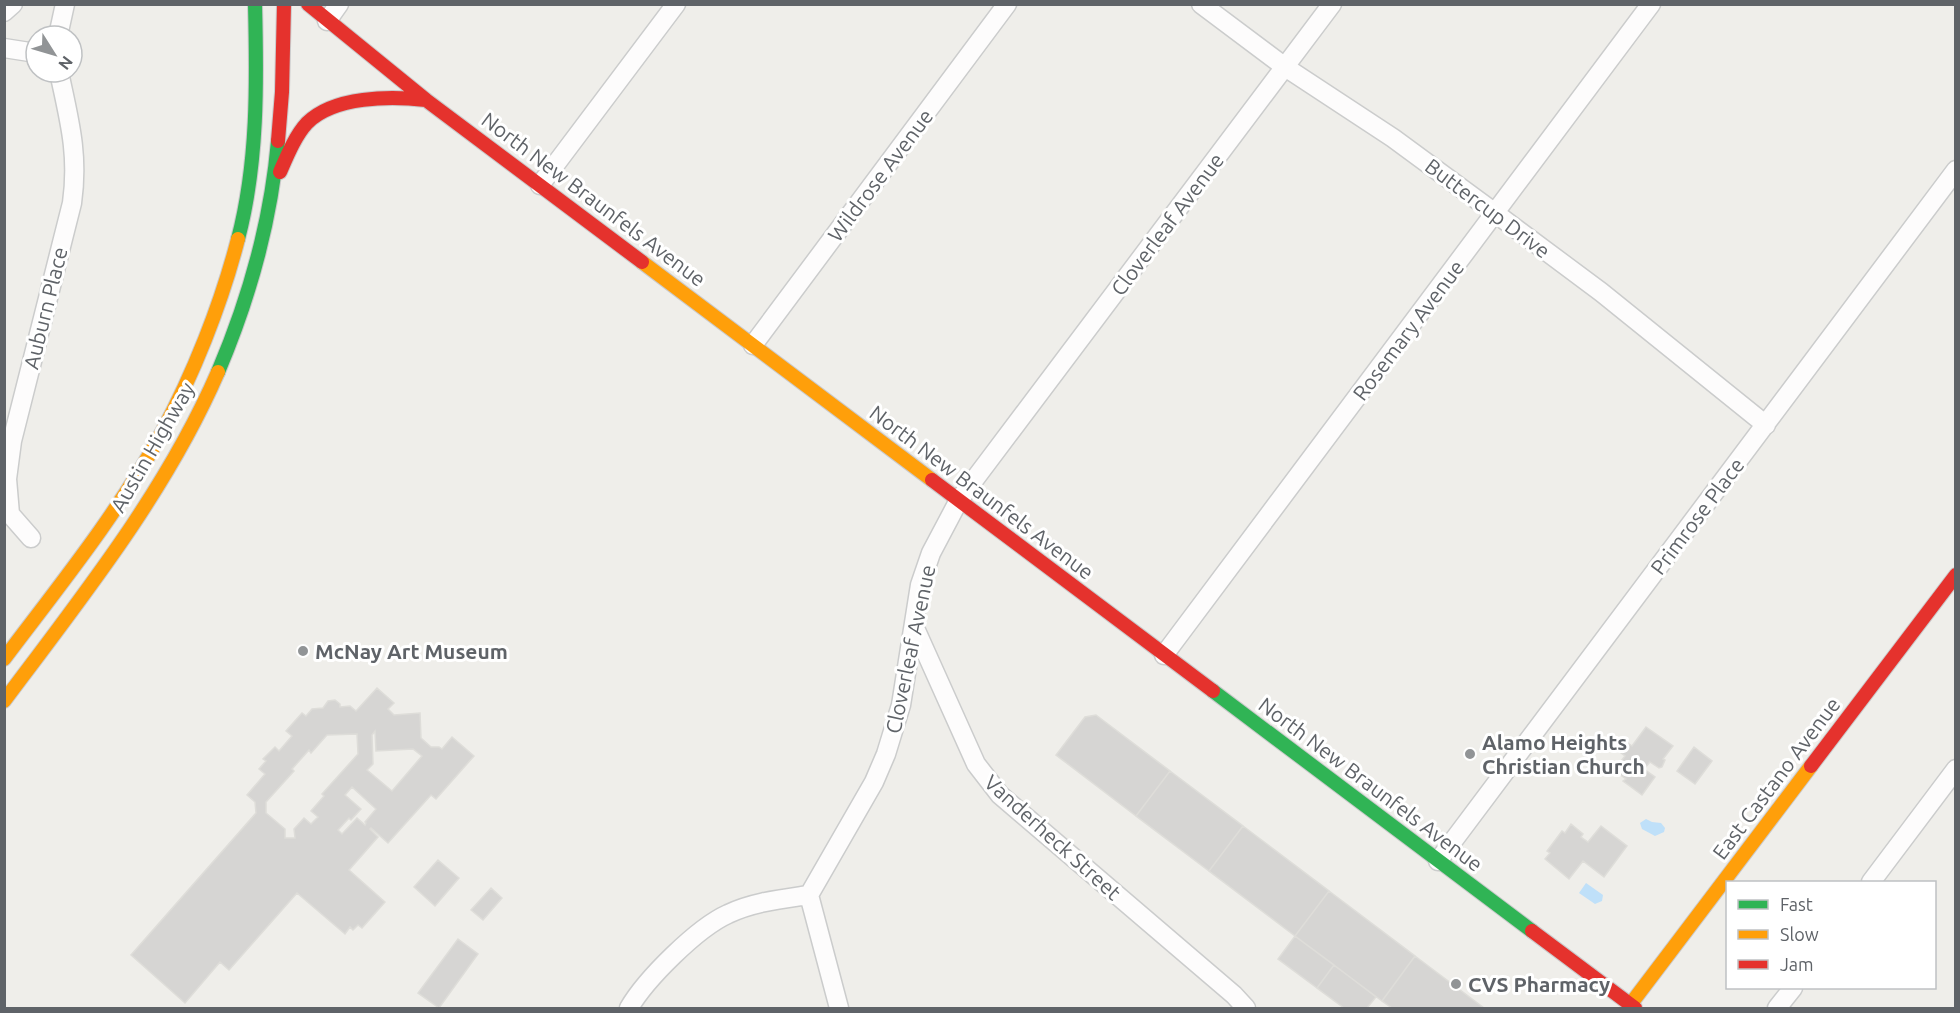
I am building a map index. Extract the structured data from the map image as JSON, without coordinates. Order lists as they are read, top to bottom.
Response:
{
  "streets": {
    "street": [
      "Wildrose Avenue",
      "North New Braunfels Avenue",
      "Buttercup Drive",
      "Cloverleaf Avenue",
      "Auburn Place",
      "Rosemary Avenue",
      "Austin Highway",
      "Primrose Place",
      "East Castano Avenue",
      "Vanderheck Street"
    ]
  },
  "crossings": [
    ["Wildrose Avenue", "North New Braunfels Avenue"],
    ["North New Braunfels Avenue", "Cloverleaf Avenue"],
    ["North New Braunfels Avenue", "Rosemary Avenue"],
    ["North New Braunfels Avenue", "Primrose Place"],
    ["North New Braunfels Avenue", "East Castano Avenue"],
    ["Buttercup Drive", "Cloverleaf Avenue"],
    ["Buttercup Drive", "Rosemary Avenue"],
    ["Buttercup Drive", "Primrose Place"],
    ["Cloverleaf Avenue", "Vanderheck Street"]
  ],
  "places": ["McNay Art Museum", "Alamo Heights Christian Church", "CVS Pharmacy"],
  "legend": ["Fast", "Slow", "Jam"],
  "north": "bottom right"
}
